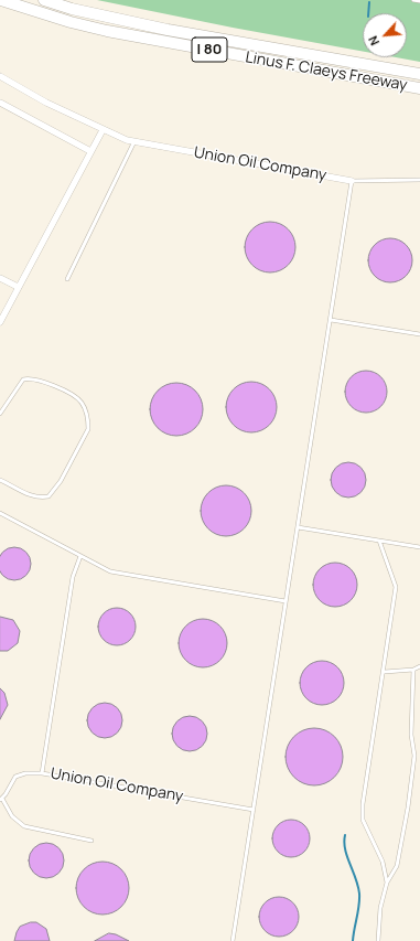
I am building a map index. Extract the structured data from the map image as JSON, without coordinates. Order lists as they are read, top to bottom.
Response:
{
  "streets": {
    "highway": ["I 80", "Linus F. Claeys Freeway"],
    "street": ["Union Oil Company"]
  },
  "north": "bottom left"
}
